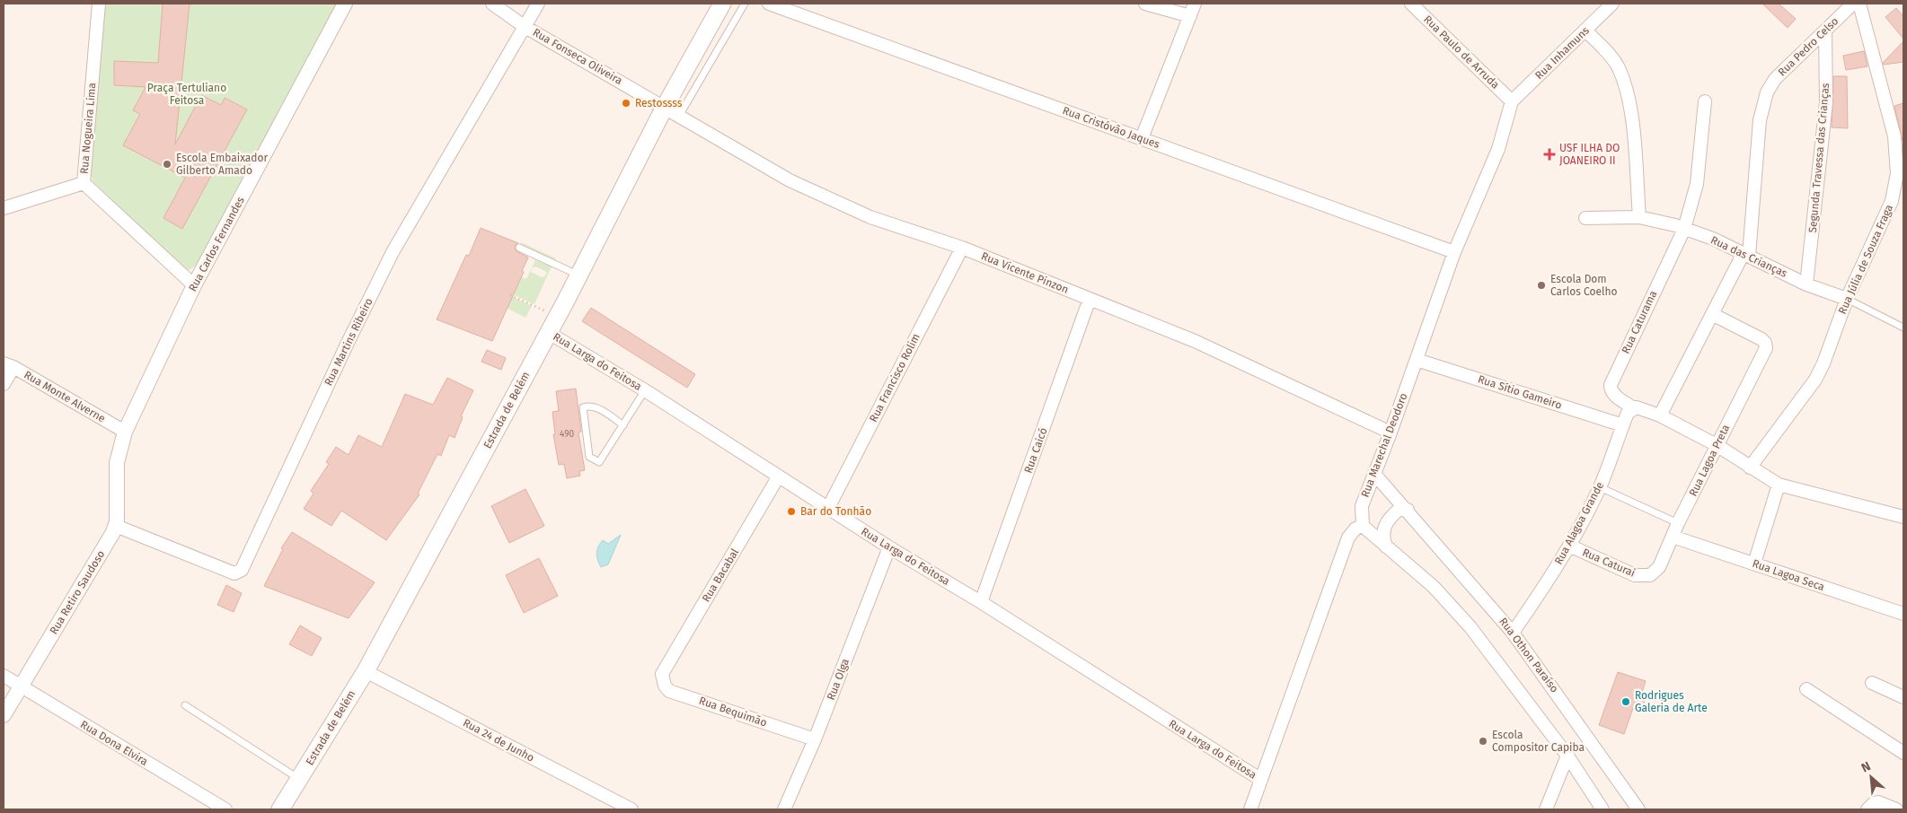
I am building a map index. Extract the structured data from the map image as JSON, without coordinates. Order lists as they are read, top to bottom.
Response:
{
  "streets": {
    "main road": ["Estrada de Belém"],
    "street": [
      "Rua Pedro Celso",
      "Rua Paulo de Arruda",
      "Rua Inhamuns",
      "Rua Fonseca Oliveira",
      "Rua Cristóvão Jaques",
      "Rua Nogueira Lima",
      "Segunda Travessa das Crianças",
      "Rua Carlos Fernandes",
      "Rua das Crianças",
      "Rua Júlia de Souza Fraga",
      "Rua Vicente Pinzon",
      "Rua Caturama",
      "Rua Martins Ribeiro",
      "Rua Larga do Feitosa",
      "Rua Francisco Rolim",
      "Rua Sítio Gameiro",
      "Rua Monte Alverne",
      "Rua Marechal Deodoro",
      "Rua Caicó",
      "Rua Lagoa Preta",
      "Rua Alagoa Grande",
      "Rua Caturai",
      "Rua Bacabal",
      "Rua Lagoa Seca",
      "Rua Retiro Saudoso",
      "Rua Othon Paraíso",
      "Rua Olga",
      "Rua Bequimão",
      "Rua 24 de Junho",
      "Rua Dona Elvira"
    ]
  },
  "crossings": [
    ["Rua Pedro Celso", "Segunda Travessa das Crianças"],
    ["Rua Pedro Celso", "Rua das Crianças"],
    ["Rua Paulo de Arruda", "Rua Inhamuns"],
    ["Rua Paulo de Arruda", "Rua Marechal Deodoro"],
    ["Rua Inhamuns", "Rua Marechal Deodoro"],
    ["Rua Fonseca Oliveira", "Rua Vicente Pinzon"],
    ["Rua Fonseca Oliveira", "Rua Martins Ribeiro"],
    ["Rua Fonseca Oliveira", "Estrada de Belém"],
    ["Rua Cristóvão Jaques", "Rua Marechal Deodoro"],
    ["Rua Nogueira Lima", "Rua Carlos Fernandes"],
    ["Segunda Travessa das Crianças", "Rua das Crianças"],
    ["Rua Carlos Fernandes", "Rua Monte Alverne"],
    ["Rua Carlos Fernandes", "Rua Retiro Saudoso"],
    ["Rua das Crianças", "Rua Júlia de Souza Fraga"],
    ["Rua das Crianças", "Rua Caturama"],
    ["Rua Vicente Pinzon", "Rua Francisco Rolim"],
    ["Rua Vicente Pinzon", "Estrada de Belém"],
    ["Rua Vicente Pinzon", "Rua Marechal Deodoro"],
    ["Rua Vicente Pinzon", "Rua Caicó"],
    ["Rua Caturama", "Rua Alagoa Grande"],
    ["Rua Martins Ribeiro", "Rua Retiro Saudoso"],
    ["Rua Larga do Feitosa", "Rua Francisco Rolim"],
    ["Rua Larga do Feitosa", "Estrada de Belém"],
    ["Rua Larga do Feitosa", "Rua Caicó"],
    ["Rua Larga do Feitosa", "Rua Bacabal"],
    ["Rua Larga do Feitosa", "Rua Olga"],
    ["Rua Sítio Gameiro", "Rua Marechal Deodoro"],
    ["Rua Sítio Gameiro", "Rua Alagoa Grande"],
    ["Estrada de Belém", "Rua 24 de Junho"],
    ["Rua Marechal Deodoro", "Rua Othon Paraíso"],
    ["Rua Lagoa Preta", "Rua Caturai"],
    ["Rua Lagoa Preta", "Rua Lagoa Seca"],
    ["Rua Alagoa Grande", "Rua Caturai"],
    ["Rua Alagoa Grande", "Rua Othon Paraíso"],
    ["Rua Bacabal", "Rua Bequimão"],
    ["Rua Retiro Saudoso", "Rua Dona Elvira"],
    ["Rua Olga", "Rua Bequimão"]
  ],
  "parks": ["Praça Tertuliano Feitosa"],
  "places": {
    "other": [
      "Restossss",
      "Escola Embaixador Gilberto Amado",
      "Escola Dom Carlos Coelho",
      "Bar do Tonhão",
      "Rodrigues Galeria de Arte",
      "Escola Compositor Capiba"
    ],
    "health": ["USF ILHA DO JOANEIRO II"]
  },
  "house_numbers": ["490"],
  "north": "top left"
}
